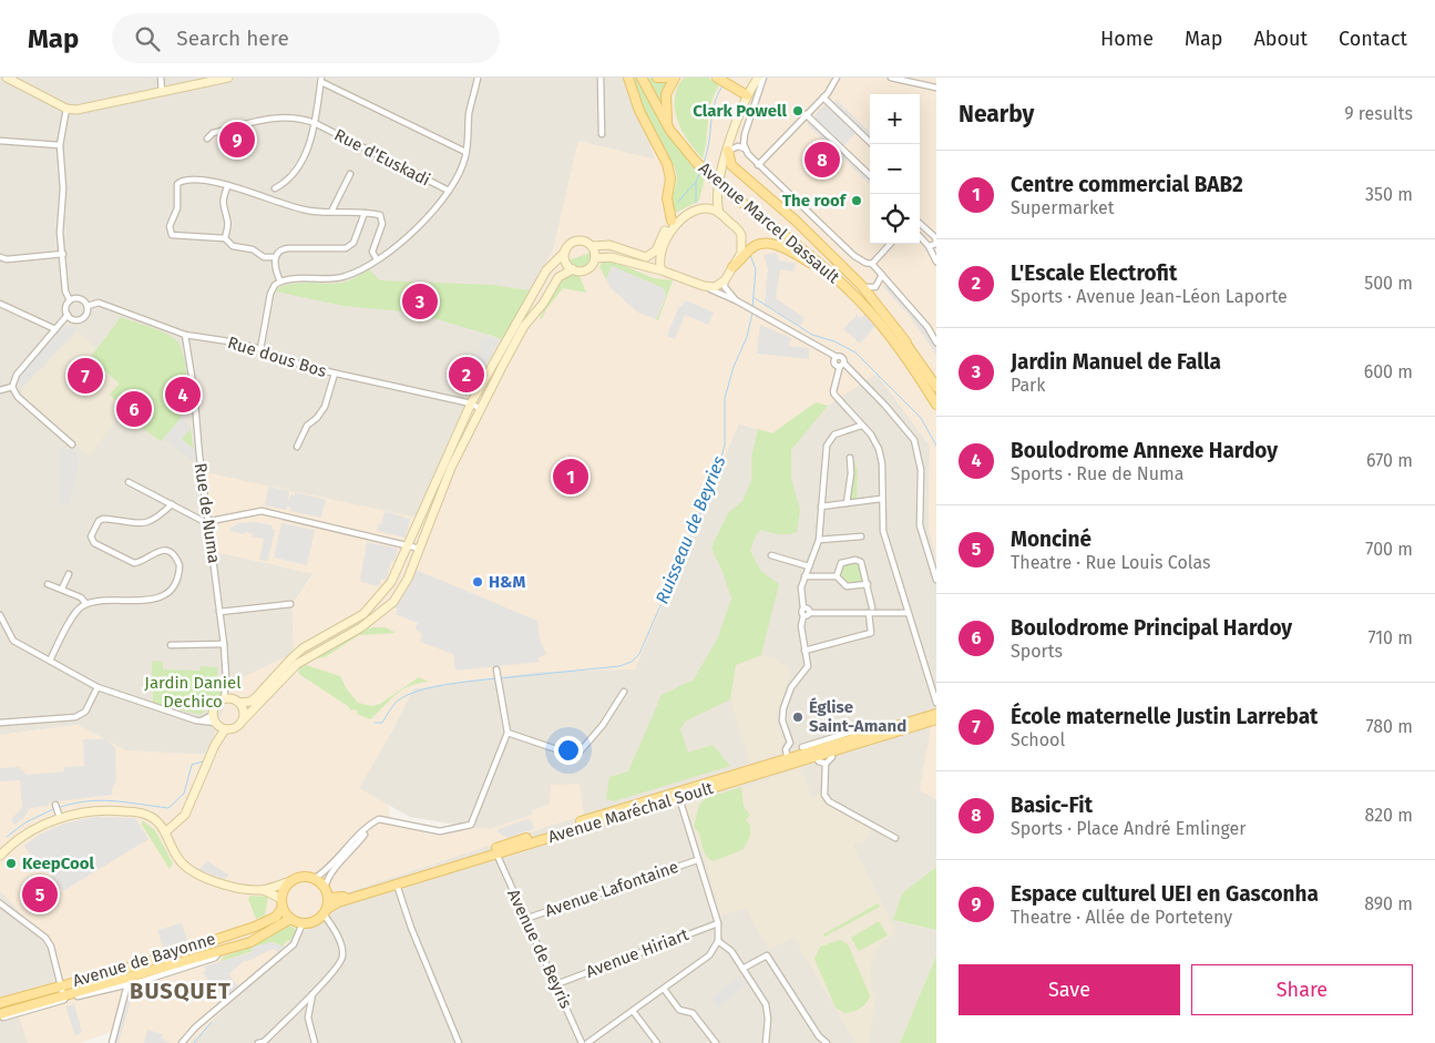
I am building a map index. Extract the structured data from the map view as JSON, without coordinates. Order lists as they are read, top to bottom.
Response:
{
  "streets": {
    "main road": ["Avenue Marcel Dassault", "Avenue Maréchal Soult", "Avenue de Bayonne"],
    "street": [
      "Rue d'Euskadi",
      "Rue dous Bos",
      "Rue de Numa",
      "Avenue Lafontaine",
      "Avenue de Beyris",
      "Avenue Hiriart"
    ]
  },
  "crossings": [
    ["Rue dous Bos", "Rue de Numa"],
    ["Avenue Maréchal Soult", "Avenue de Beyris"],
    ["Avenue Maréchal Soult", "Avenue de Bayonne"],
    ["Avenue Lafontaine", "Avenue de Beyris"],
    ["Avenue de Beyris", "Avenue Hiriart"]
  ],
  "districts": ["BUSQUET"],
  "water": ["Ruisseau de Beyries"],
  "parks": ["Jardin Daniel Dechico"],
  "places": [
    "Clark Powell",
    "The roof",
    "H&M",
    "Église Saint-Amand",
    "KeepCool"
  ],
  "page": {
    "header": "Map",
    "search": "Search here",
    "nav": [
      "Home",
      "Map",
      "About",
      "Contact"
    ],
    "heading": ["Nearby", "9 results"],
    "map_buttons": ["+", "−"],
    "pins": [
      "9",
      "8",
      "3",
      "2",
      "7",
      "4",
      "6",
      "1",
      "5"
    ],
    "list": [
      {
        "mark": "1",
        "name": "Centre commercial BAB2",
        "note": "Supermarket",
        "value": "350 m"
      },
      {
        "mark": "2",
        "name": "L'Escale Electrofit",
        "note": "Sports · Avenue Jean-Léon Laporte",
        "value": "500 m"
      },
      {
        "mark": "3",
        "name": "Jardin Manuel de Falla",
        "note": "Park",
        "value": "600 m"
      },
      {
        "mark": "4",
        "name": "Boulodrome Annexe Hardoy",
        "note": "Sports · Rue de Numa",
        "value": "670 m"
      },
      {
        "mark": "5",
        "name": "Monciné",
        "note": "Theatre · Rue Louis Colas",
        "value": "700 m"
      },
      {
        "mark": "6",
        "name": "Boulodrome Principal Hardoy",
        "note": "Sports",
        "value": "710 m"
      },
      {
        "mark": "7",
        "name": "École maternelle Justin Larrebat",
        "note": "School",
        "value": "780 m"
      },
      {
        "mark": "8",
        "name": "Basic-Fit",
        "note": "Sports · Place André Emlinger",
        "value": "820 m"
      },
      {
        "mark": "9",
        "name": "Espace culturel UEI en Gasconha",
        "note": "Theatre · Allée de Porteteny",
        "value": "890 m"
      }
    ],
    "buttons": ["Save", "Share"]
  }
}
